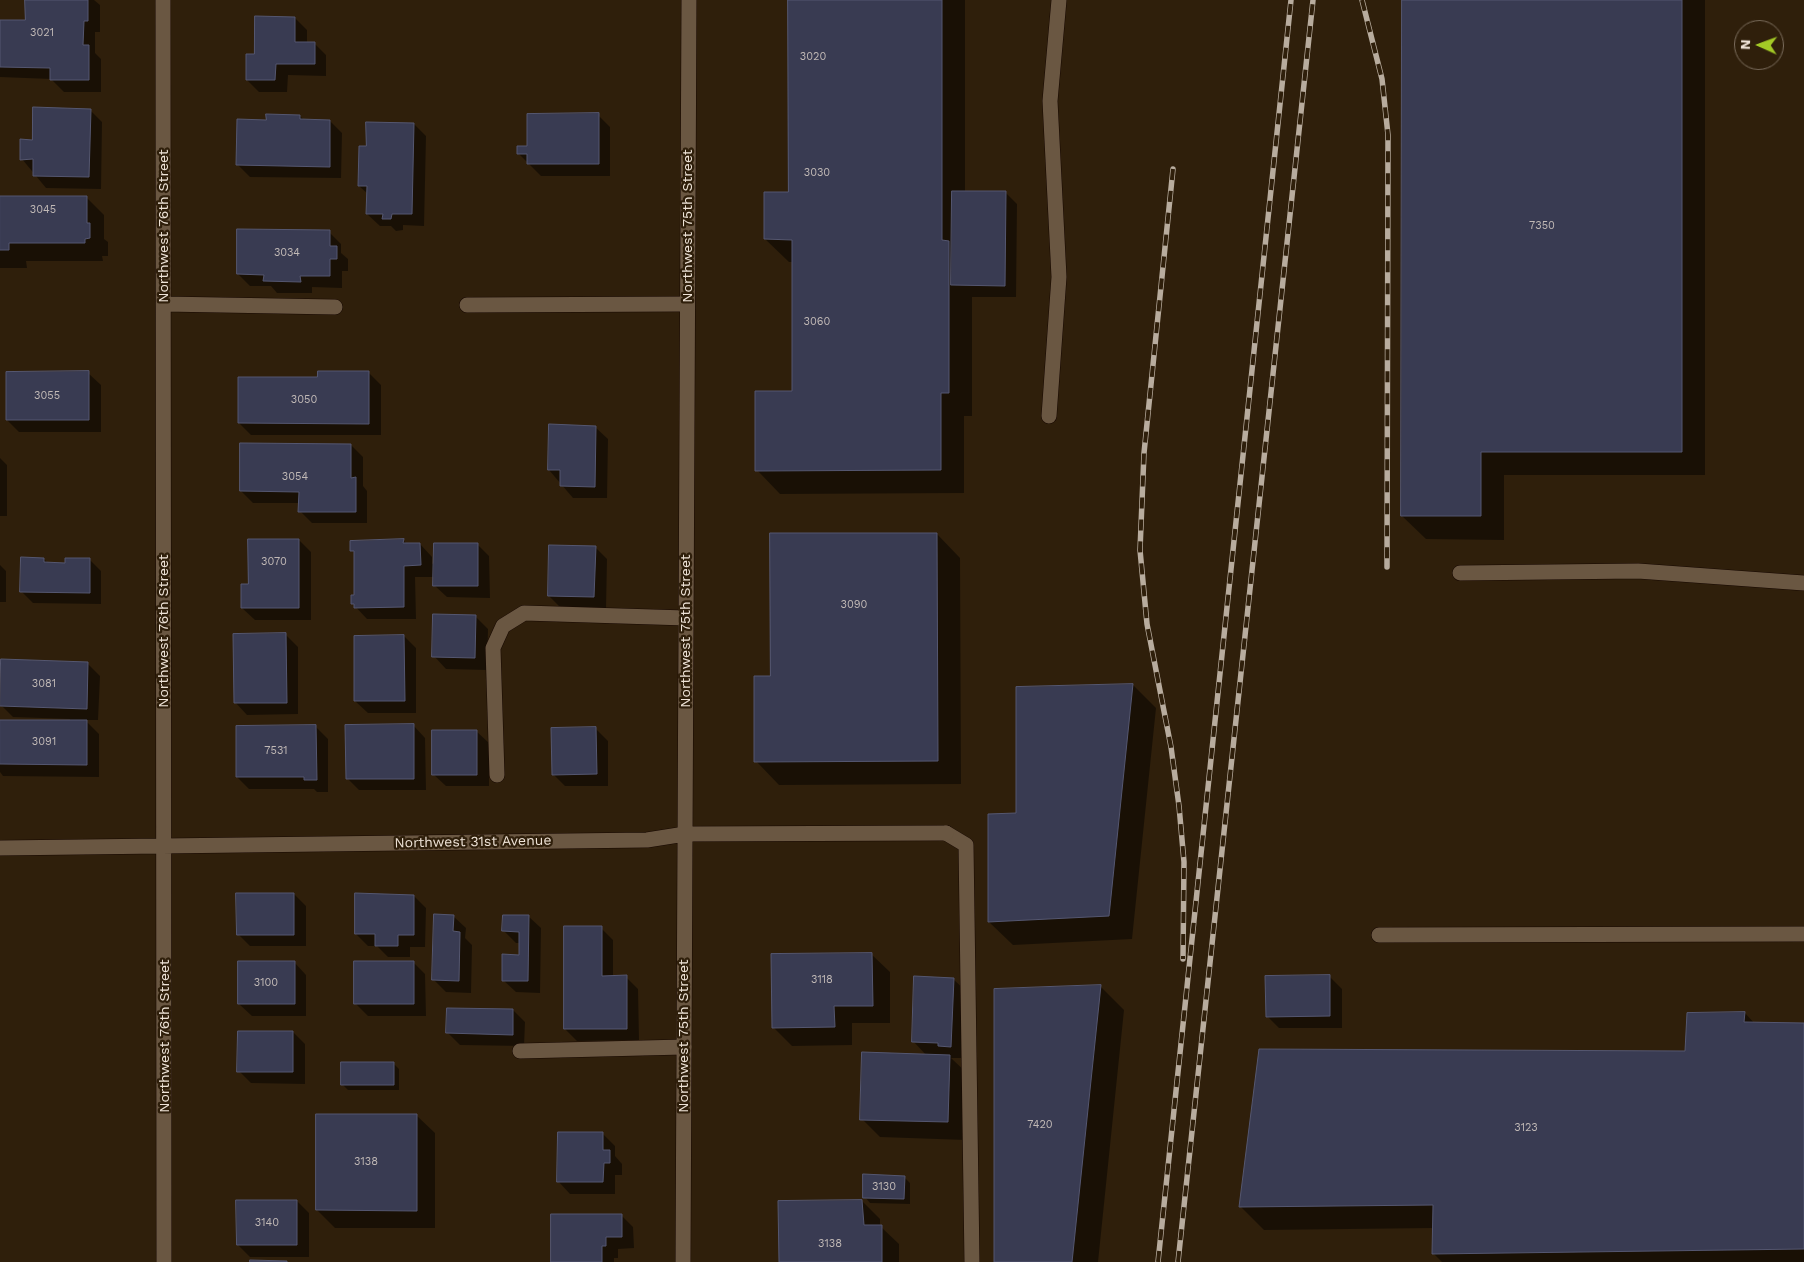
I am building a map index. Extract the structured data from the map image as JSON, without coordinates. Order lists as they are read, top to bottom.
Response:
{
  "streets": {
    "street": ["Northwest 76th Street", "Northwest 75th Street", "Northwest 31st Avenue"]
  },
  "crossings": [
    ["Northwest 76th Street", "Northwest 31st Avenue"],
    ["Northwest 75th Street", "Northwest 31st Avenue"]
  ],
  "house_numbers": [
    "3021",
    "3020",
    "3030",
    "3045",
    "7350",
    "3034",
    "3060",
    "3055",
    "3050",
    "3054",
    "3070",
    "3090",
    "3081",
    "3091",
    "7531",
    "3118",
    "3100",
    "7420",
    "3123",
    "3138",
    "3130",
    "3140",
    "3138"
  ],
  "north": "left"
}
